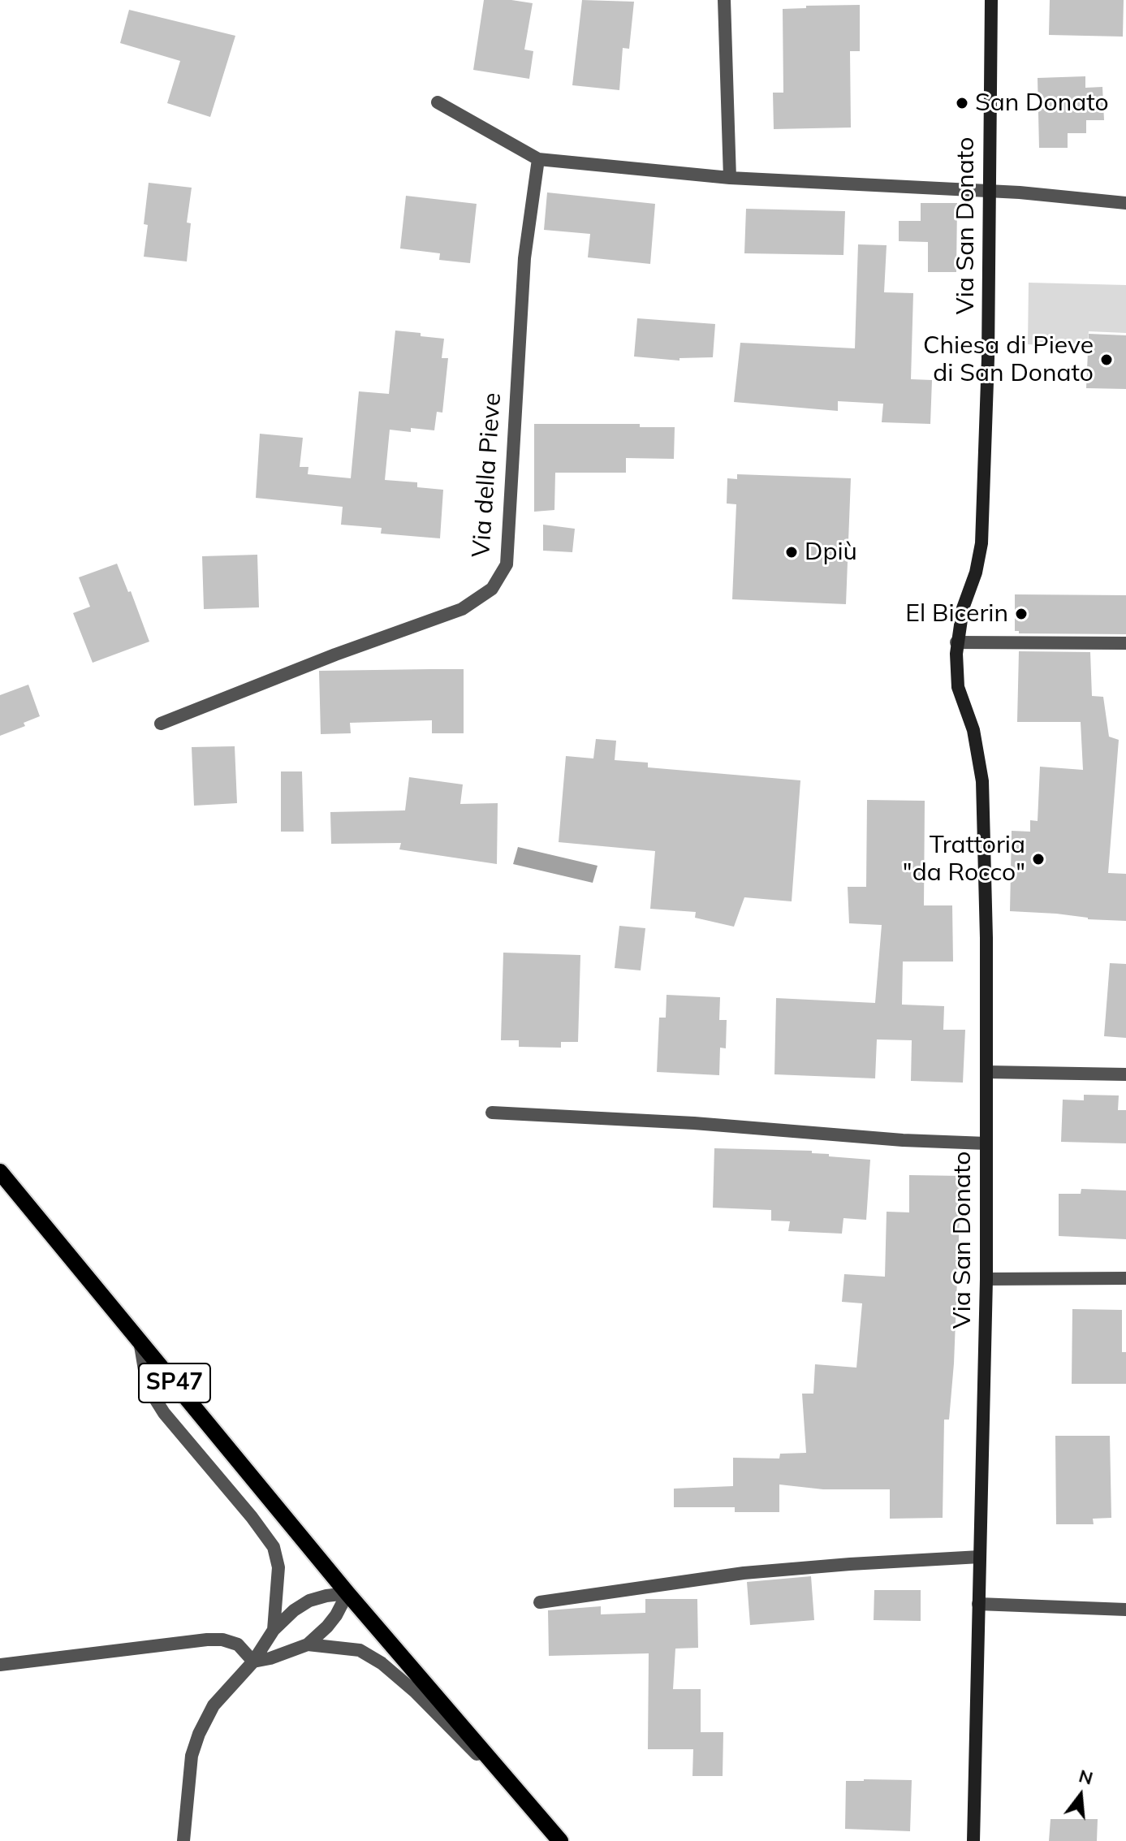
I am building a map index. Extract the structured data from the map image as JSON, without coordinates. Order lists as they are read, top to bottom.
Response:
{
  "streets": {
    "main road": ["SP47"],
    "street": ["Via San Donato", "Via della Pieve"]
  },
  "places": [
    "San Donato",
    "Chiesa di Pieve di San Donato",
    "Dpiù",
    "El Bicerin",
    "Trattoria \"da Rocco\""
  ],
  "north": "top"
}
